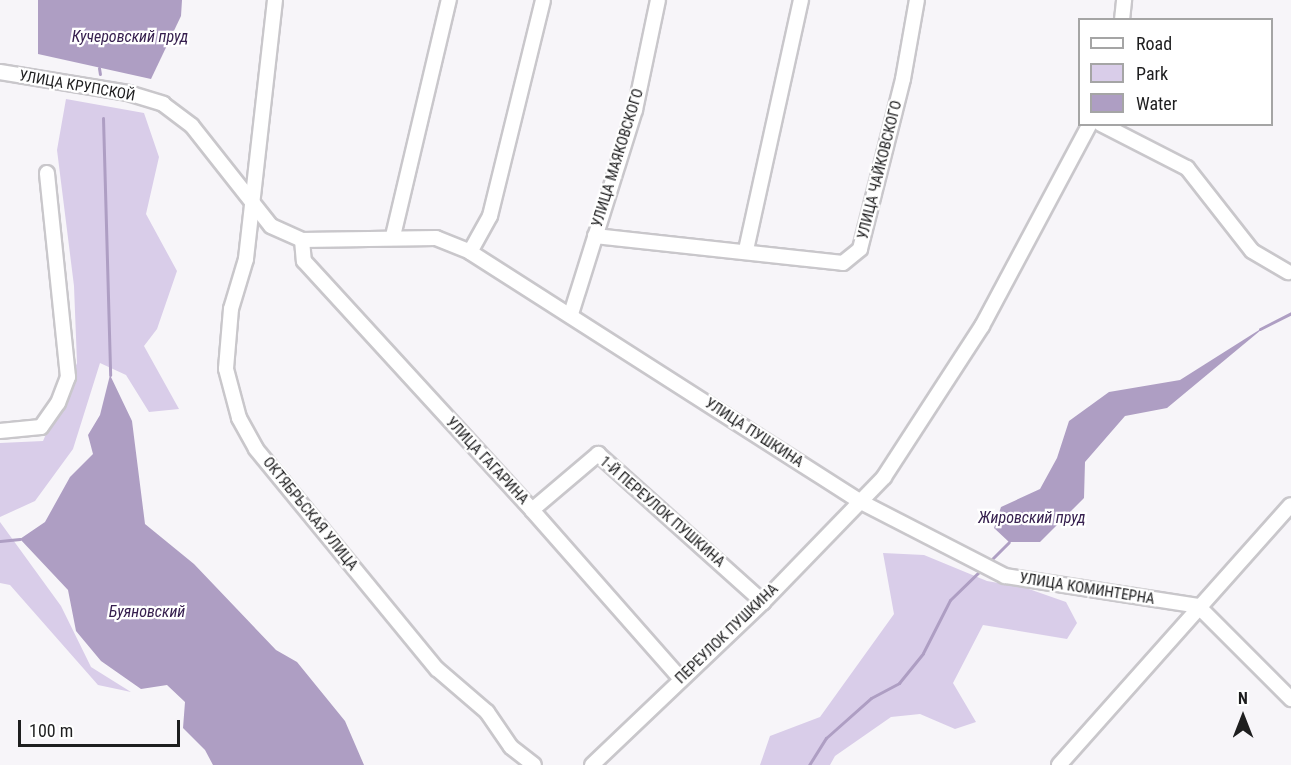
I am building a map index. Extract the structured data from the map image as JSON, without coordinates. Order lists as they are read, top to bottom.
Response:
{
  "streets": {
    "street": [
      "УЛИЦА КРУПСКОЙ",
      "УЛИЦА МАЯКОВСКОГО",
      "УЛИЦА ЧАЙКОВСКОГО",
      "УЛИЦА ПУШКИНА",
      "УЛИЦА ГАГАРИНА",
      "1-Й ПЕРЕУЛОК ПУШКИНА",
      "ОКТЯБРЬСКАЯ УЛИЦА",
      "УЛИЦА КОМИНТЕРНА",
      "ПЕРЕУЛОК ПУШКИНА"
    ]
  },
  "crossings": [
    ["УЛИЦА КРУПСКОЙ", "УЛИЦА ПУШКИНА"],
    ["УЛИЦА КРУПСКОЙ", "ОКТЯБРЬСКАЯ УЛИЦА"],
    ["УЛИЦА МАЯКОВСКОГО", "УЛИЦА ЧАЙКОВСКОГО"],
    ["УЛИЦА МАЯКОВСКОГО", "УЛИЦА ПУШКИНА"],
    ["УЛИЦА ПУШКИНА", "УЛИЦА ГАГАРИНА"],
    ["УЛИЦА ПУШКИНА", "ОКТЯБРЬСКАЯ УЛИЦА"],
    ["УЛИЦА ПУШКИНА", "УЛИЦА КОМИНТЕРНА"],
    ["УЛИЦА ПУШКИНА", "ПЕРЕУЛОК ПУШКИНА"],
    ["УЛИЦА ГАГАРИНА", "1-Й ПЕРЕУЛОК ПУШКИНА"],
    ["УЛИЦА ГАГАРИНА", "ПЕРЕУЛОК ПУШКИНА"],
    ["1-Й ПЕРЕУЛОК ПУШКИНА", "ПЕРЕУЛОК ПУШКИНА"],
    ["УЛИЦА КОМИНТЕРНА", "ПЕРЕУЛОК ПУШКИНА"]
  ],
  "water": ["Кучеровский пруд", "Жировский пруд", "Буяновский"],
  "legend": ["Road", "Park", "Water"],
  "scale_bar": "100 m",
  "north": "top"
}
